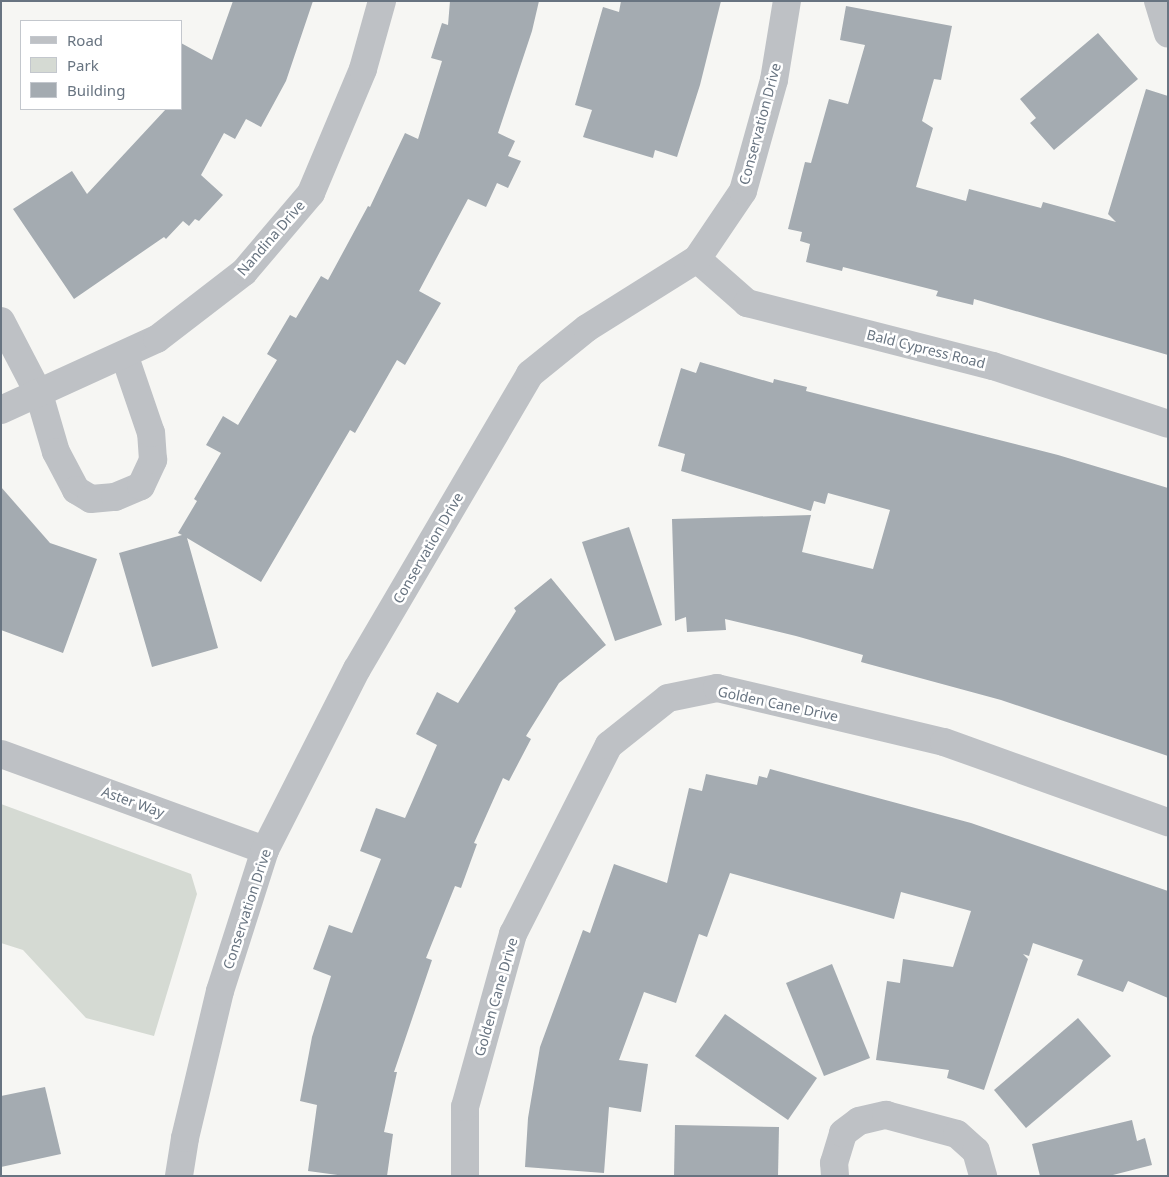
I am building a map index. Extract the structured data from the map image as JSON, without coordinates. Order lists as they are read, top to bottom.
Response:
{
  "streets": {
    "street": [
      "Conservation Drive",
      "Nandina Drive",
      "Bald Cypress Road",
      "Golden Cane Drive",
      "Aster Way"
    ]
  },
  "crossings": [
    ["Conservation Drive", "Bald Cypress Road"],
    ["Conservation Drive", "Aster Way"]
  ],
  "legend": ["Road", "Park", "Building"]
}
